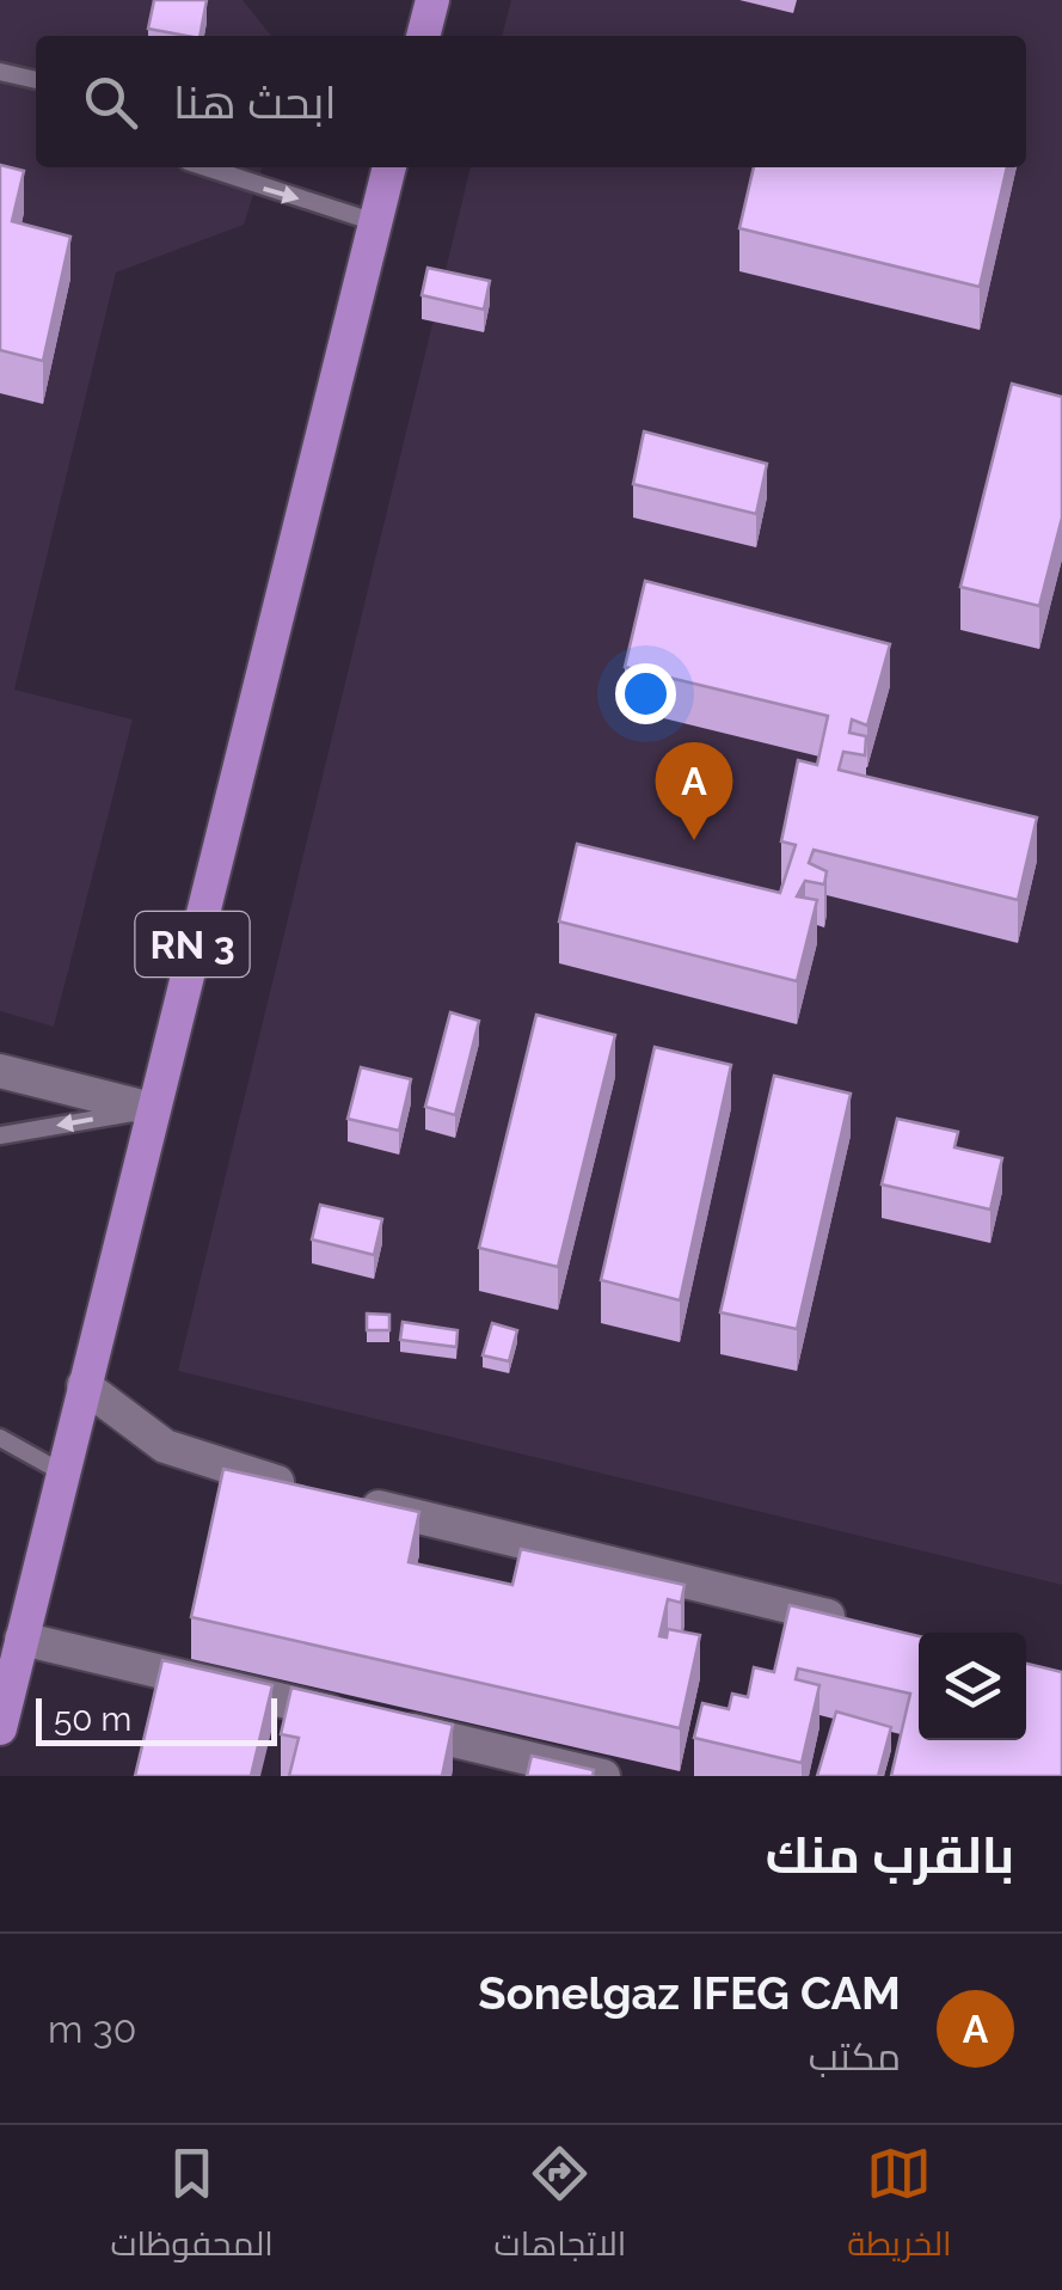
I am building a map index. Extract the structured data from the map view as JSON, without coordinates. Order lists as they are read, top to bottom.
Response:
{
  "streets": {
    "main road": ["RN 3"]
  },
  "scale_bar": "50 m",
  "page": {
    "search": "ابحث هنا",
    "pins": "A",
    "scale": "50 m",
    "heading": "بالقرب منك",
    "list": [
      {
        "mark": "A",
        "name": "Sonelgaz IFEG CAM",
        "note": "مكتب",
        "value": "30 m"
      }
    ],
    "nav": ["الخريطة", "الاتجاهات", "المحفوظات"]
  }
}
